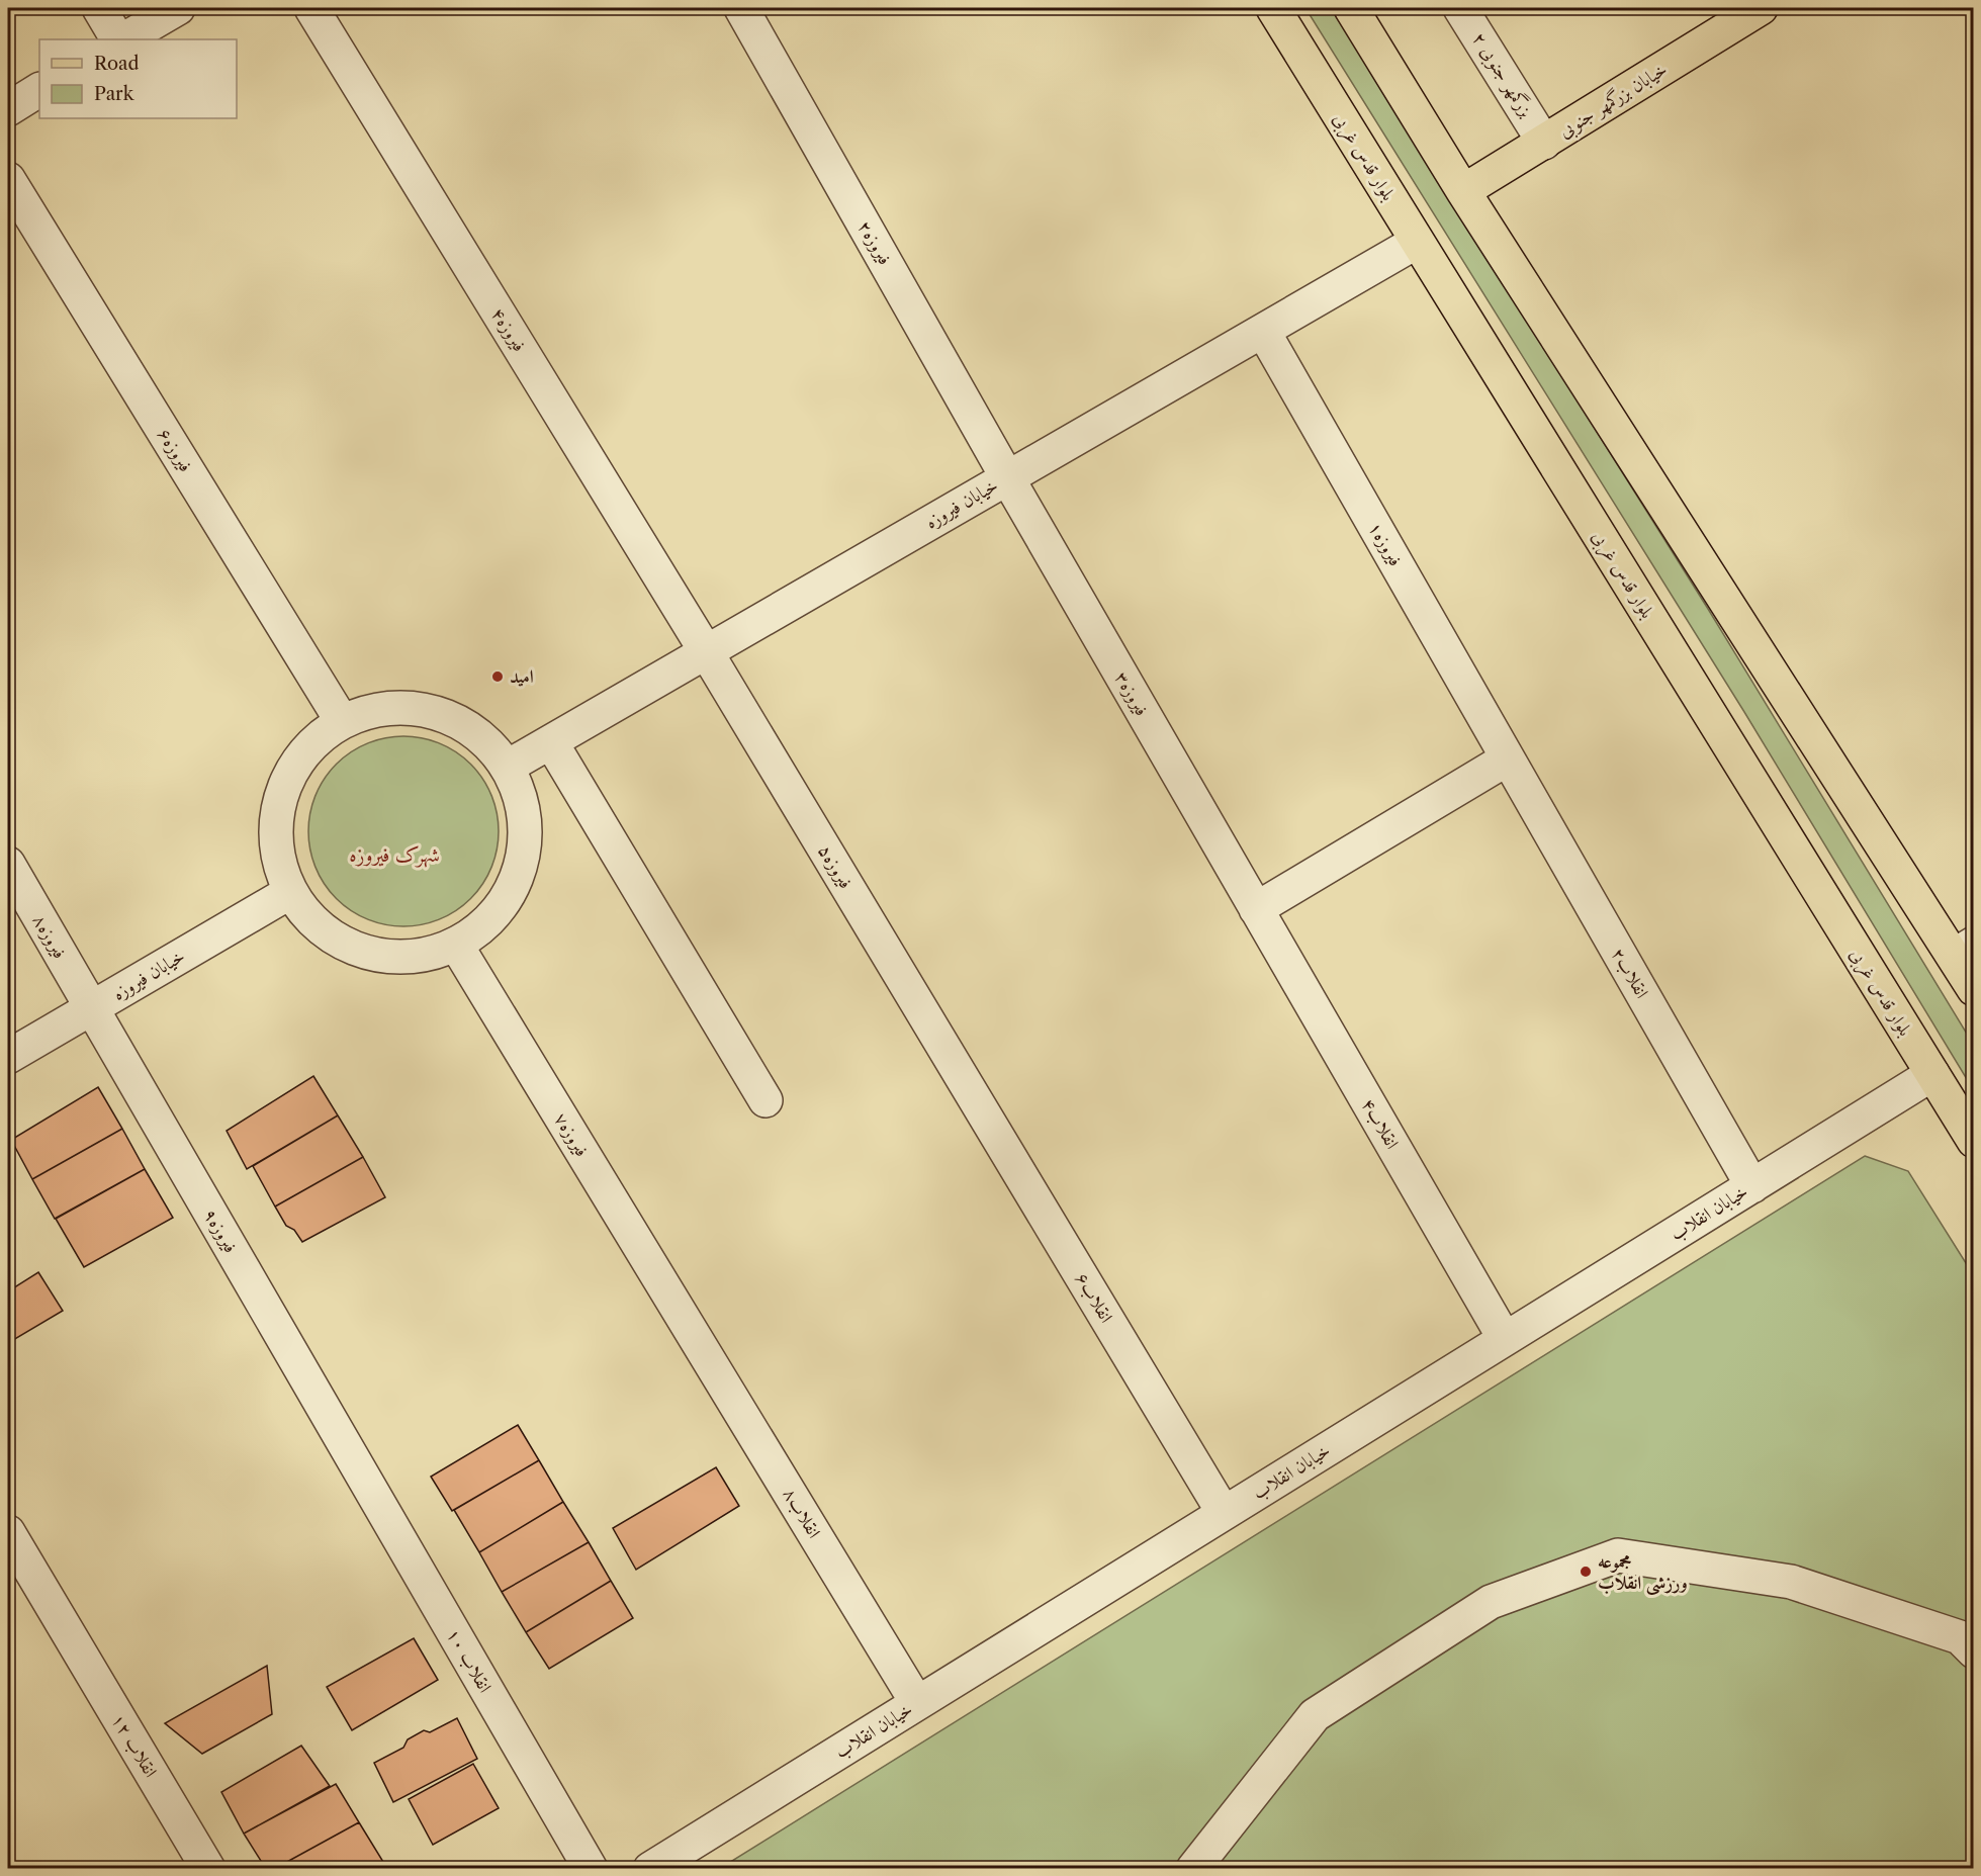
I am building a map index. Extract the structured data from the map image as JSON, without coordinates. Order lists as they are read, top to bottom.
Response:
{
  "streets": {
    "main road": ["خیابان بزرگمهر جنوبی", "بلوار قدس غربی"],
    "street": [
      "بزرگمهر جنوبی ۲",
      "فیروزه۲",
      "فیروزه۴",
      "فیروزه۶",
      "خیابان فیروزه",
      "فیروزه۱",
      "فیروزه۳",
      "فیروزه۵",
      "فیروزه۸",
      "انقلاب۲",
      "انقلاب۴",
      "فیروزه۷",
      "خیابان انقلاب",
      "فیروزه۹",
      "انقلاب۶",
      "انقلاب۸",
      "انقلاب ۱۰",
      "انقلاب ۱۲"
    ]
  },
  "crossings": [
    ["بزرگمهر جنوبی ۲", "خیابان بزرگمهر جنوبی"],
    ["بلوار قدس غربی", "خیابان فیروزه"],
    ["بلوار قدس غربی", "خیابان انقلاب"],
    ["فیروزه۲", "خیابان فیروزه"],
    ["فیروزه۲", "فیروزه۳"],
    ["فیروزه۴", "خیابان فیروزه"],
    ["فیروزه۴", "فیروزه۵"],
    ["خیابان فیروزه", "فیروزه۱"],
    ["خیابان فیروزه", "فیروزه۳"],
    ["خیابان فیروزه", "فیروزه۵"],
    ["خیابان فیروزه", "فیروزه۸"],
    ["خیابان فیروزه", "فیروزه۹"],
    ["فیروزه۱", "انقلاب۲"],
    ["فیروزه۳", "انقلاب۴"],
    ["فیروزه۵", "انقلاب۶"],
    ["فیروزه۸", "فیروزه۹"],
    ["انقلاب۲", "خیابان انقلاب"],
    ["انقلاب۴", "خیابان انقلاب"],
    ["فیروزه۷", "انقلاب۸"],
    ["خیابان انقلاب", "انقلاب۶"],
    ["خیابان انقلاب", "انقلاب۸"],
    ["فیروزه۹", "انقلاب ۱۰"]
  ],
  "districts": ["شهرک فیروزه"],
  "places": ["امید", "مجموعه ورزشی انقلاب"],
  "legend": ["Road", "Park"]
}
